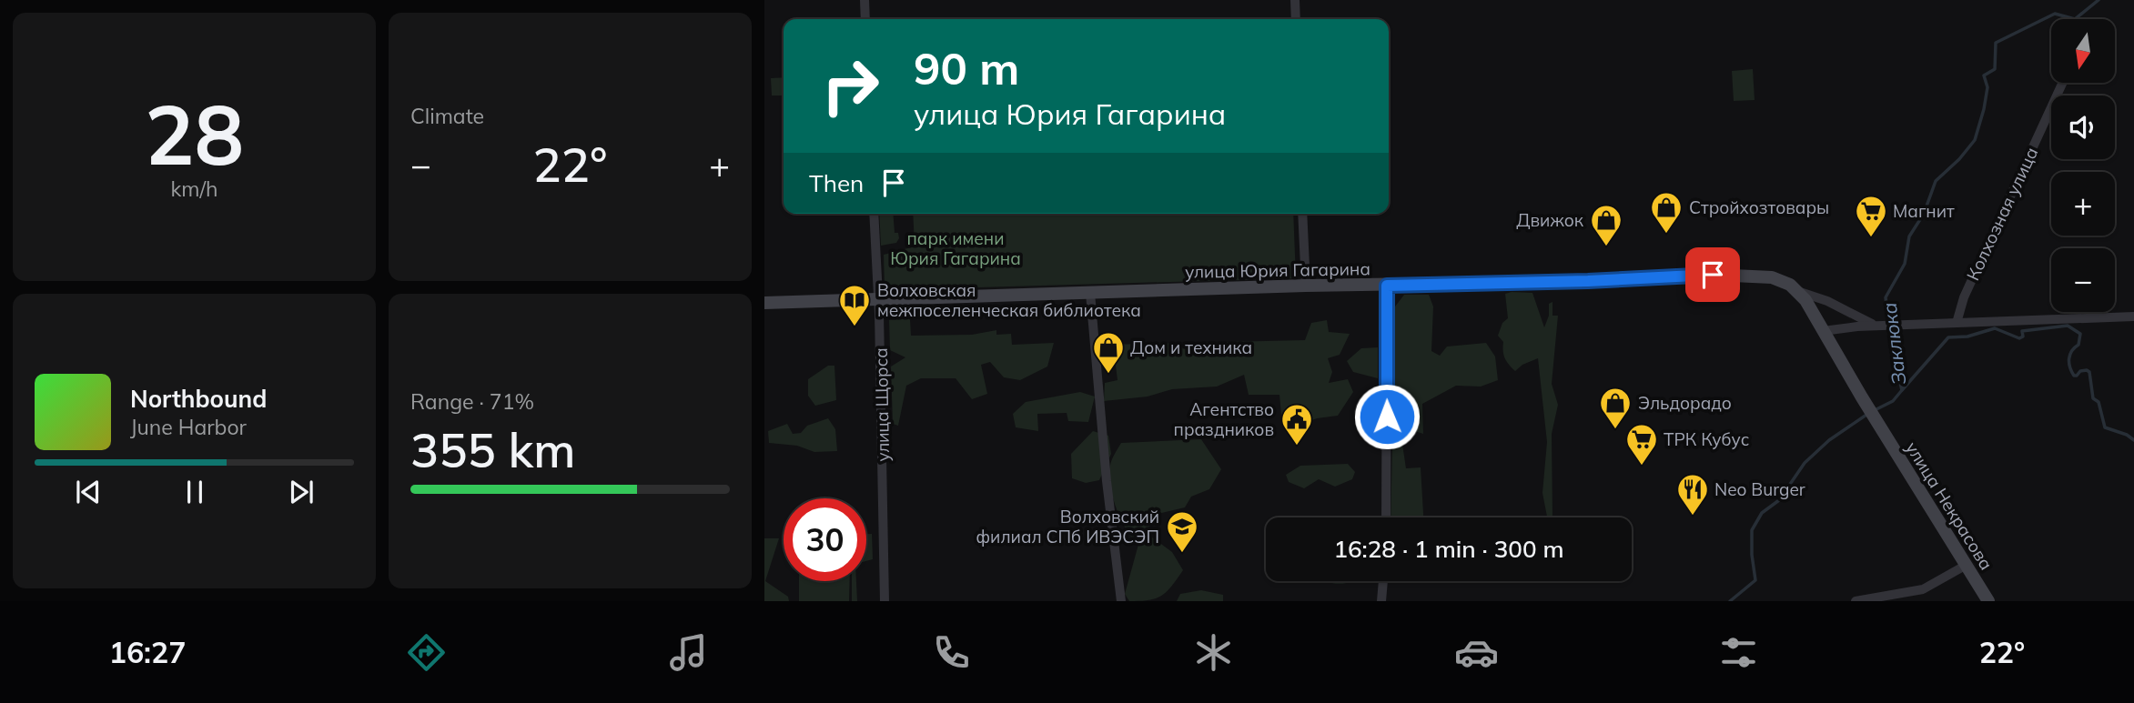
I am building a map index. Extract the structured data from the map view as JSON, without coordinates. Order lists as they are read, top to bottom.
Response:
{
  "streets": {
    "main road": ["улица Юрия Гагарина", "улица Некрасова"],
    "street": ["Колхозная улица", "улица Щорса"]
  },
  "crossings": [
    ["улица Юрия Гагарина", "улица Щорса"]
  ],
  "water": ["Заклюка"],
  "parks": ["парк имени Юрия Гагарина"],
  "places": {
    "shop": [
      "Стройхозтовары",
      "Движок",
      "Дом и техника",
      "Эльдорадо"
    ],
    "supermarket": ["Магнит", "ТРК Кубус"],
    "library": ["Волховская межпоселенческая библиотека"],
    "public building": ["Агентство праздников"],
    "restaurant": ["Neo Burger"],
    "school or university": ["Волховский филиал СПб ИВЭСЭП"]
  },
  "north": "bottom",
  "page": {
    "tile": [
      ["28", "km/h"],
      "Climate",
      ["Range · 71%", "355 km"]
    ],
    "map_buttons": ["+", "−"],
    "turn": ["90 m", "улица Юрия Гагарина"],
    "heat": ["−", "22°", "+"],
    "then": "Then",
    "song": ["Northbound", "June Harbor"],
    "limit": "30",
    "trip": "16:28 · 1 min · 300 m",
    "tabs": ["16:27", "22°"]
  }
}
